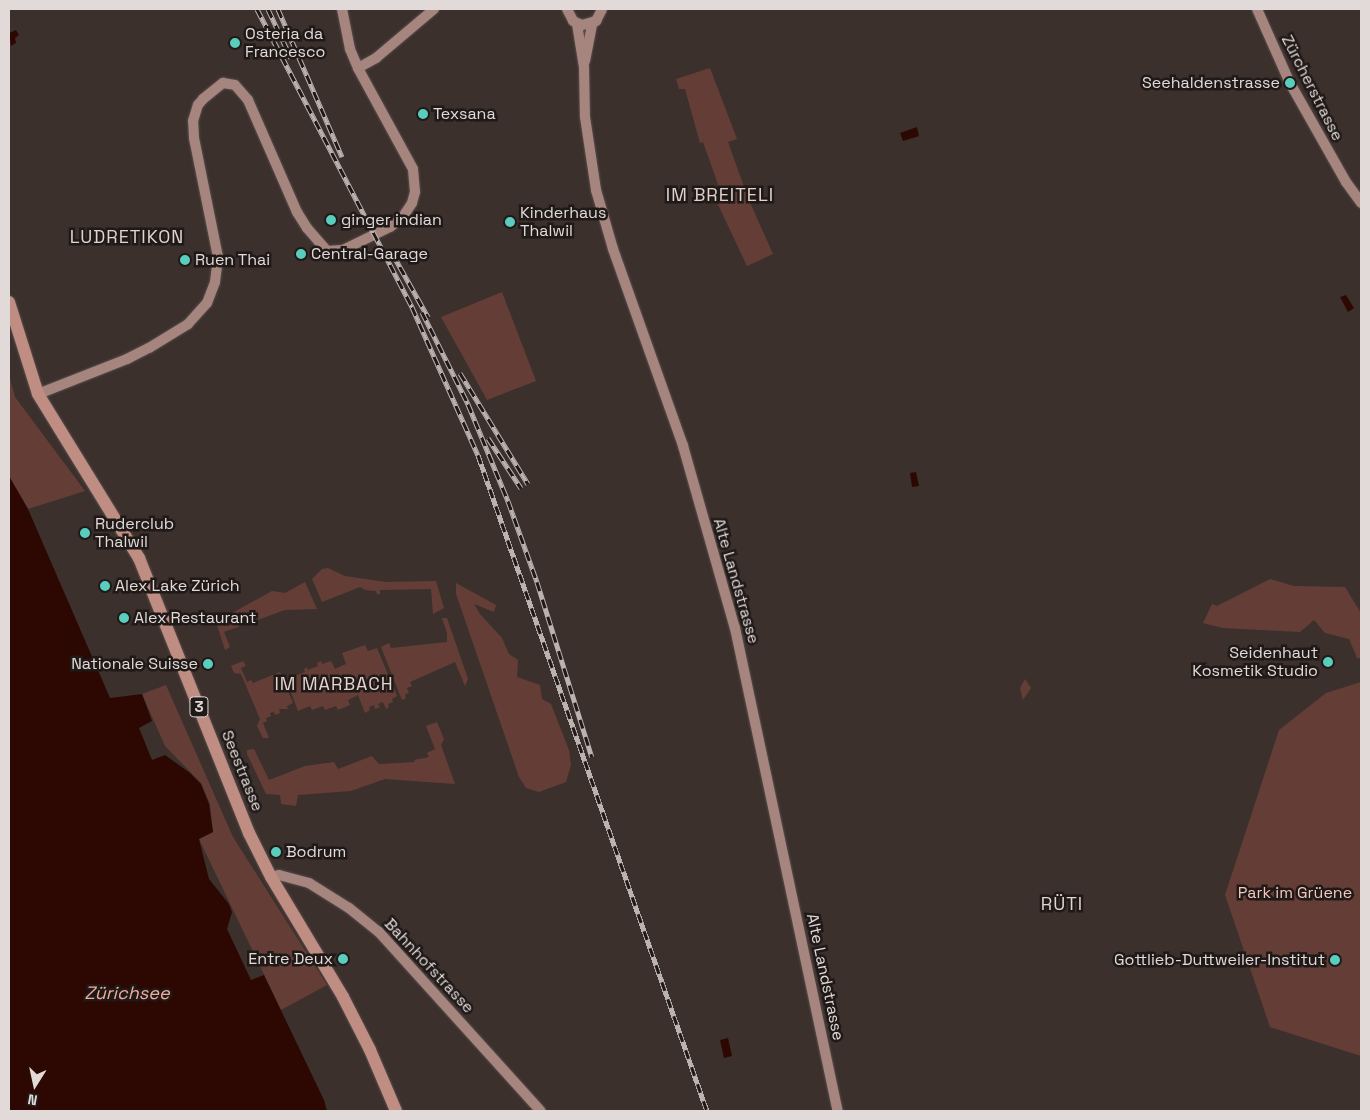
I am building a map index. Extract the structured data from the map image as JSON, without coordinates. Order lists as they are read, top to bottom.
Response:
{
  "streets": {
    "main road": [
      "Zürcherstrasse",
      "Alte Landstrasse",
      "3",
      "Seestrasse",
      "Bahnhofstrasse"
    ]
  },
  "crossings": [
    ["Seestrasse", "Bahnhofstrasse"]
  ],
  "districts": [
    "IM BREITELI",
    "LUDRETIKON",
    "IM MARBACH",
    "RÜTI"
  ],
  "water": ["Zürichsee"],
  "parks": ["Park im Grüene"],
  "places": [
    "Osteria da Francesco",
    "Seehaldenstrasse",
    "Texsana",
    "ginger indian",
    "Kinderhaus Thalwil",
    "Central-Garage",
    "Ruen Thai",
    "Ruderclub Thalwil",
    "Alex Lake Zürich",
    "Alex Restaurant",
    "Seidenhaut Kosmetik Studio",
    "Nationale Suisse",
    "Bodrum",
    "Entre Deux",
    "Gottlieb-Duttweiler-Institut"
  ],
  "north": "bottom"
}
